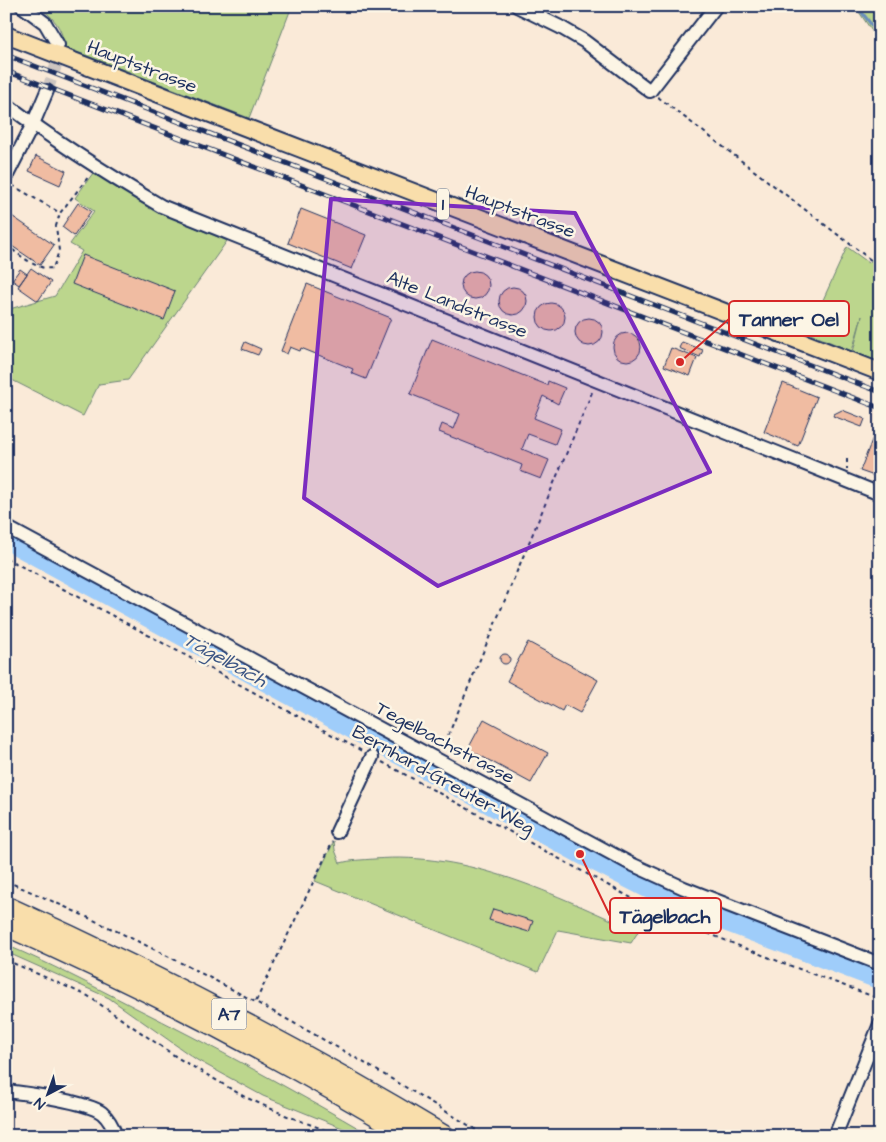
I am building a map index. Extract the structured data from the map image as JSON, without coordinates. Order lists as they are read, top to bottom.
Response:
{
  "streets": {
    "highway": ["A7"],
    "main road": ["Hauptstrasse", "1"],
    "street": ["Alte Landstrasse", "Tegelbachstrasse"],
    "path": ["Bernhard-Greuter-Weg"]
  },
  "water": ["Tägelbach"],
  "places": ["Tanner Oel", "Tägelbach"],
  "north": "bottom left"
}
